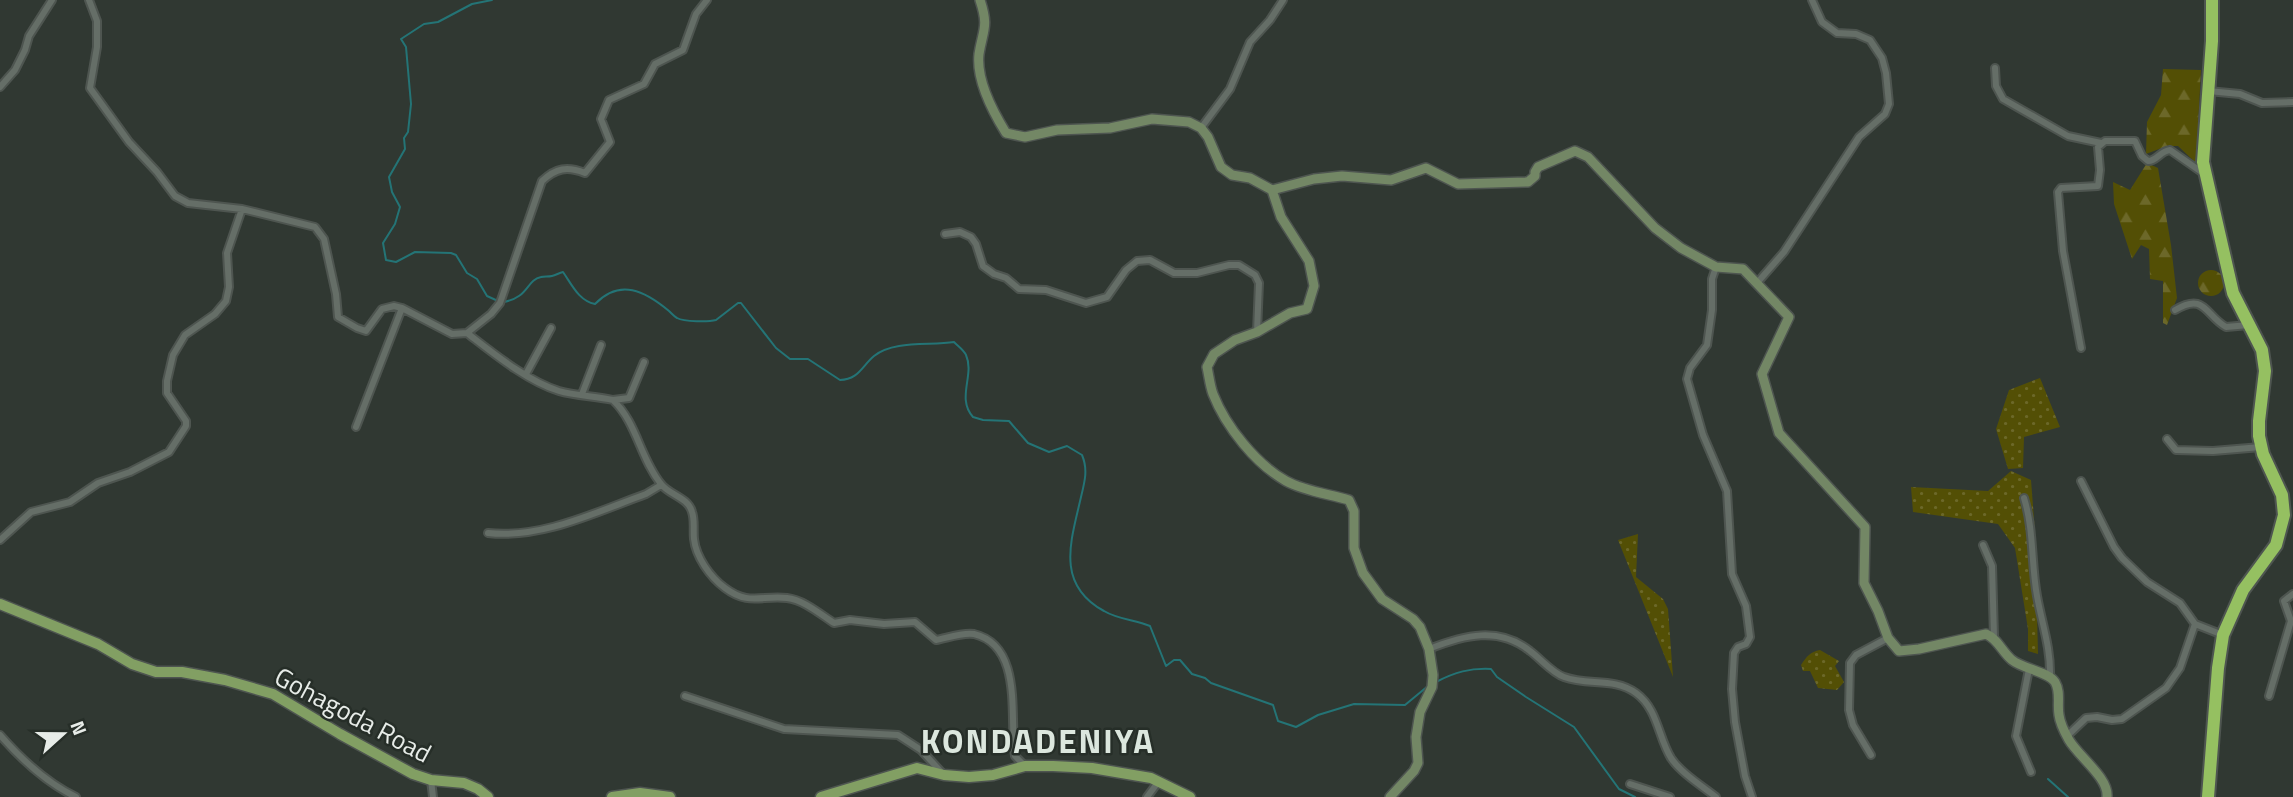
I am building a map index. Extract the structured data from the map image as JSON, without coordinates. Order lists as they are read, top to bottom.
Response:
{
  "streets": {
    "main road": ["Gohagoda Road"]
  },
  "districts": ["KONDADENIYA"],
  "north": "right"
}
